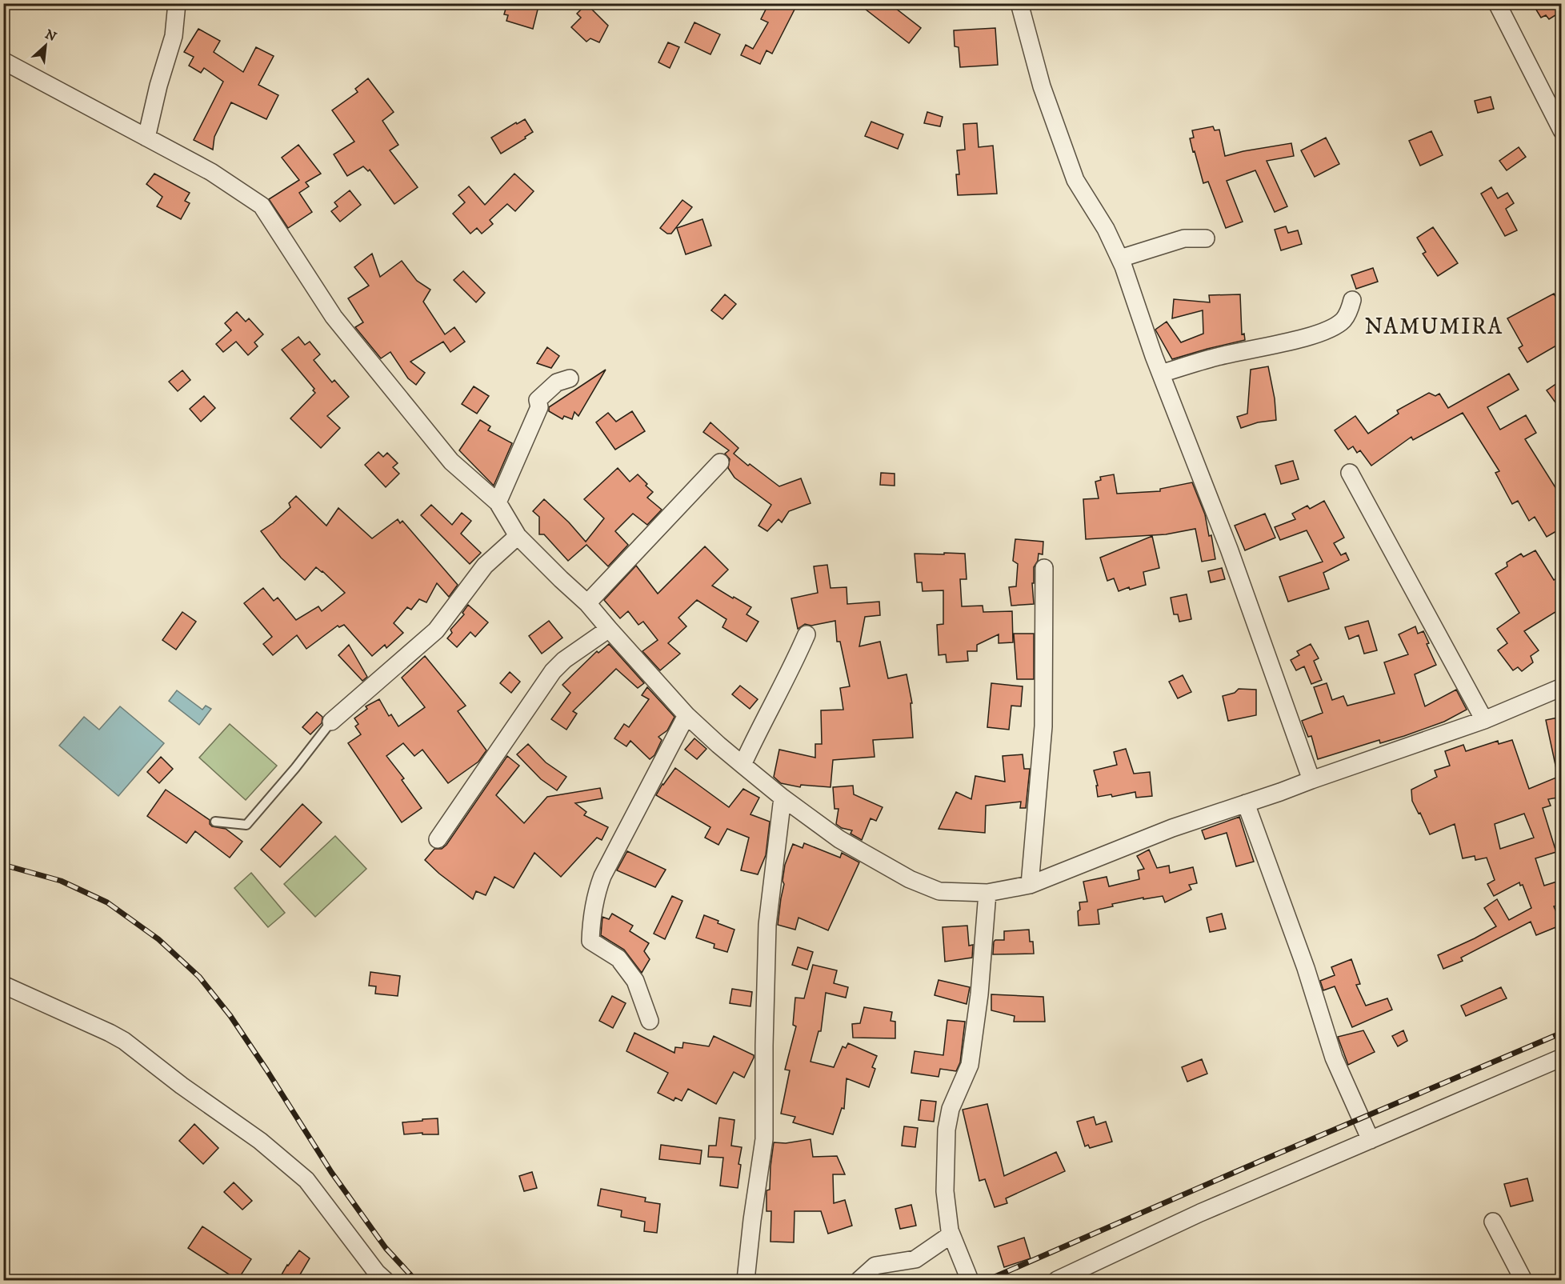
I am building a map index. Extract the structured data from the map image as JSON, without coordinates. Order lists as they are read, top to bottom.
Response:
{
  "districts": ["NAMUMIRA"],
  "north": "top right"
}
